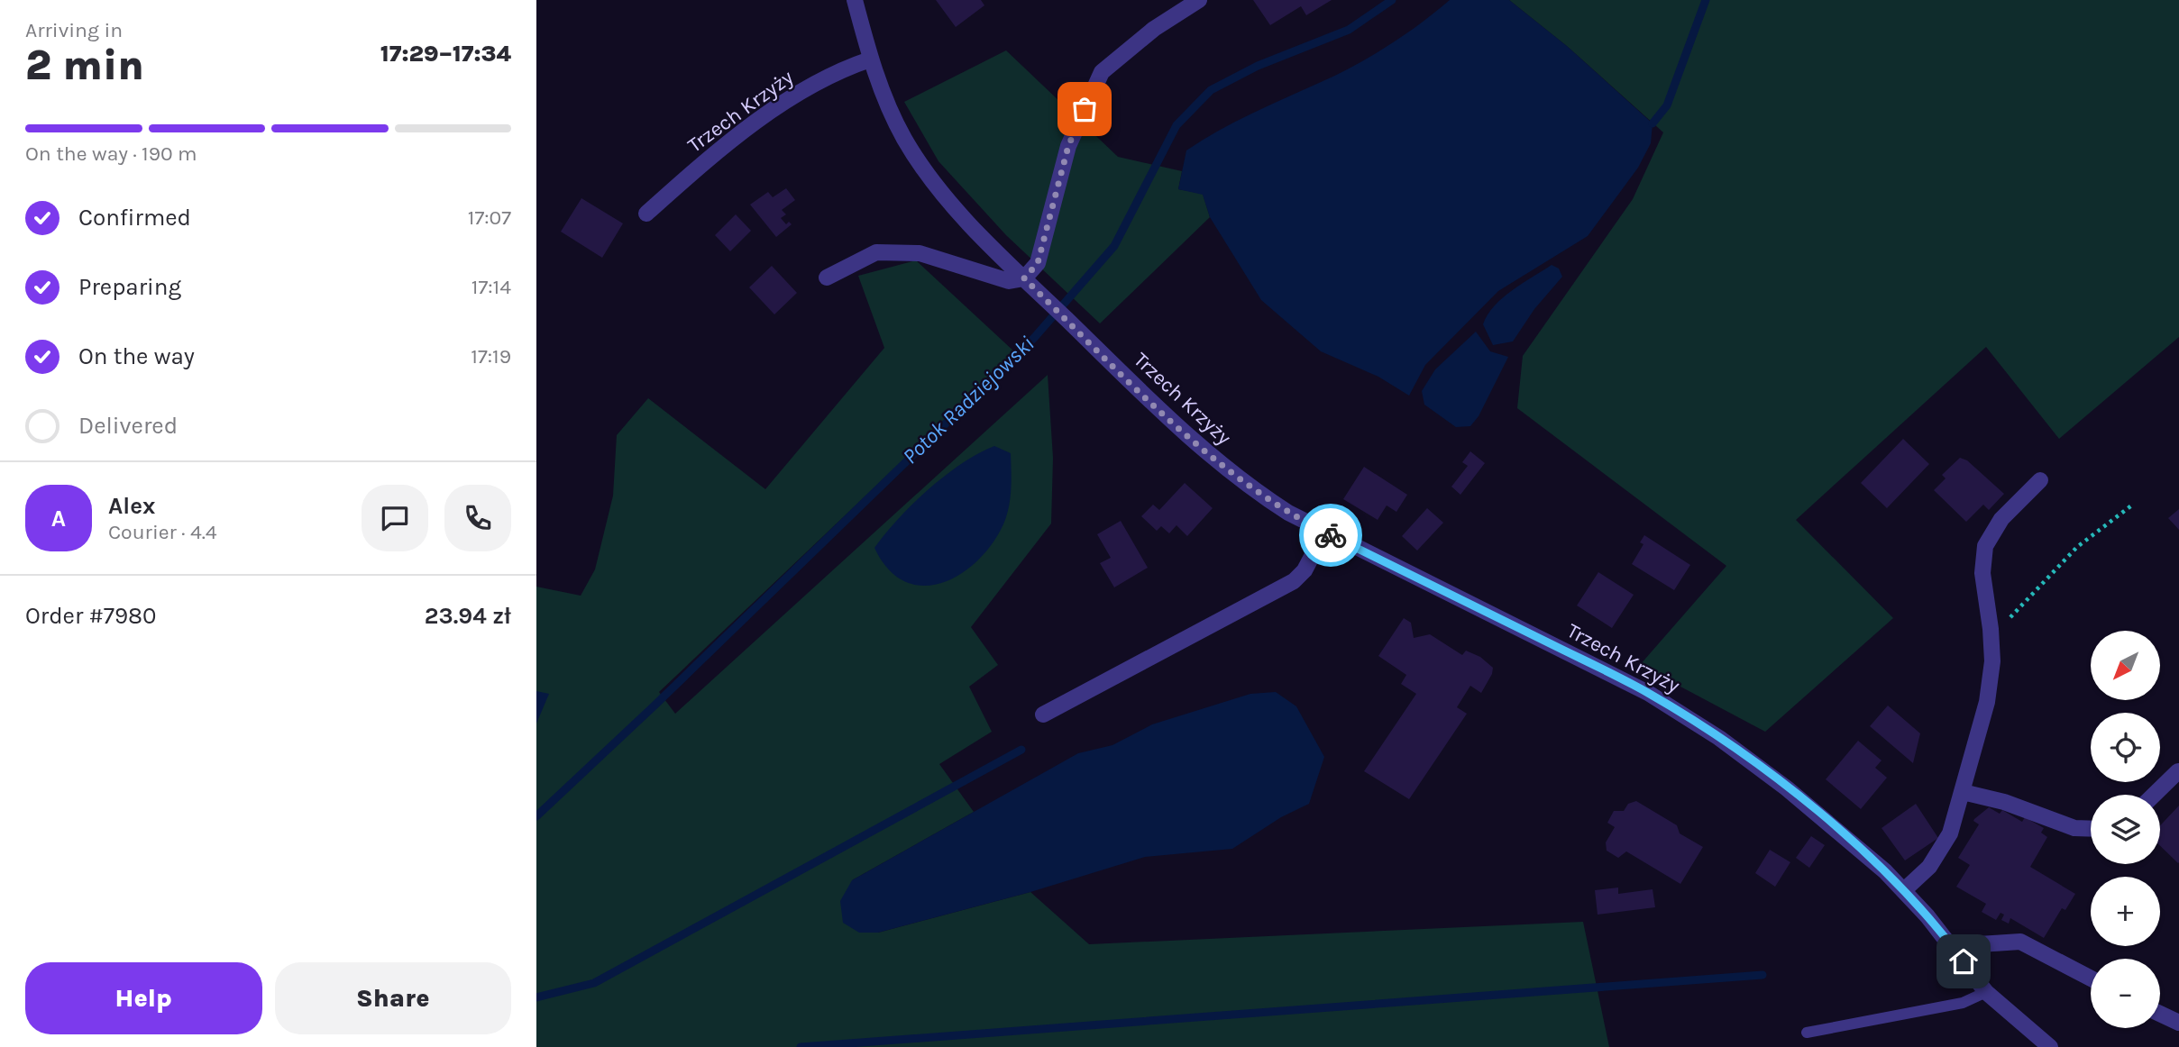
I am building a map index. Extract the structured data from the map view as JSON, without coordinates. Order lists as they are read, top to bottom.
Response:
{
  "streets": {
    "street": ["Trzech Krzyży"]
  },
  "water": ["Potok Radziejowski"],
  "north": "bottom left",
  "page": {
    "heading": ["2 min", "Arriving in", "17:29–17:34"],
    "panel": [
      "Alex",
      "Courier · 4.4",
      "Order #7980",
      "23.94 zł"
    ],
    "bar": "On the way · 190 m",
    "list": [
      ["Confirmed", "17:07"],
      ["Preparing", "17:14"],
      ["On the way", "17:19"],
      "Delivered"
    ],
    "round": "A",
    "map_buttons": ["+", "−"],
    "buttons": ["Help", "Share"]
  }
}
